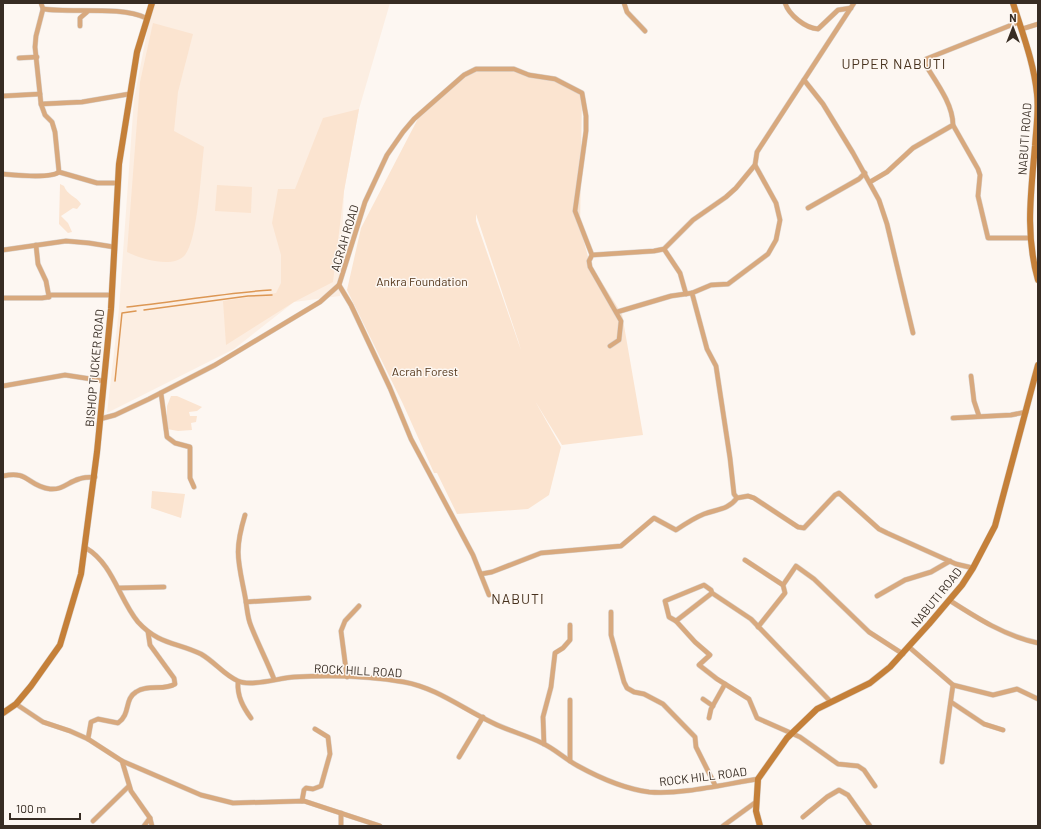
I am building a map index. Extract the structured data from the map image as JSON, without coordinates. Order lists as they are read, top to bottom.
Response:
{
  "streets": {
    "street": [
      "NABUTI ROAD",
      "ACRAH ROAD",
      "BISHOP TUCKER ROAD",
      "ROCK HILL ROAD"
    ]
  },
  "crossings": [
    ["NABUTI ROAD", "ROCK HILL ROAD"],
    ["ACRAH ROAD", "BISHOP TUCKER ROAD"]
  ],
  "districts": ["UPPER NABUTI", "NABUTI"],
  "parks": ["Ankra Foundation", "Acrah Forest"],
  "scale_bar": "100 m",
  "north": "top"
}
